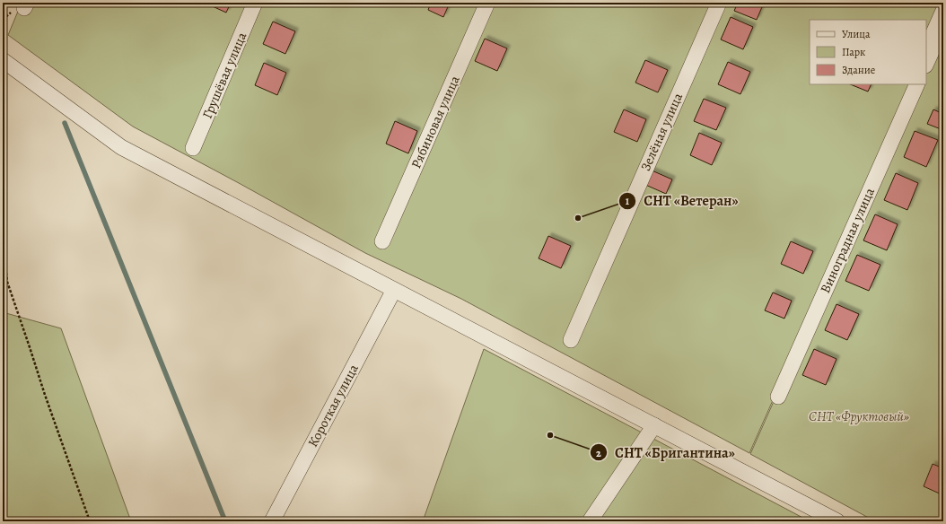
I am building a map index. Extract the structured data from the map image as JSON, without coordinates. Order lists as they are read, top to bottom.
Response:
{
  "streets": {
    "street": [
      "Грушёвая улица",
      "Рябиновая улица",
      "Зелёная улица",
      "Виноградная улица",
      "Короткая улица"
    ]
  },
  "parks": ["СНТ «Фруктовый»"],
  "places": ["СНТ «Ветеран»", "СНТ «Бригантина»"],
  "legend": ["Улица", "Парк", "Здание"]
}
